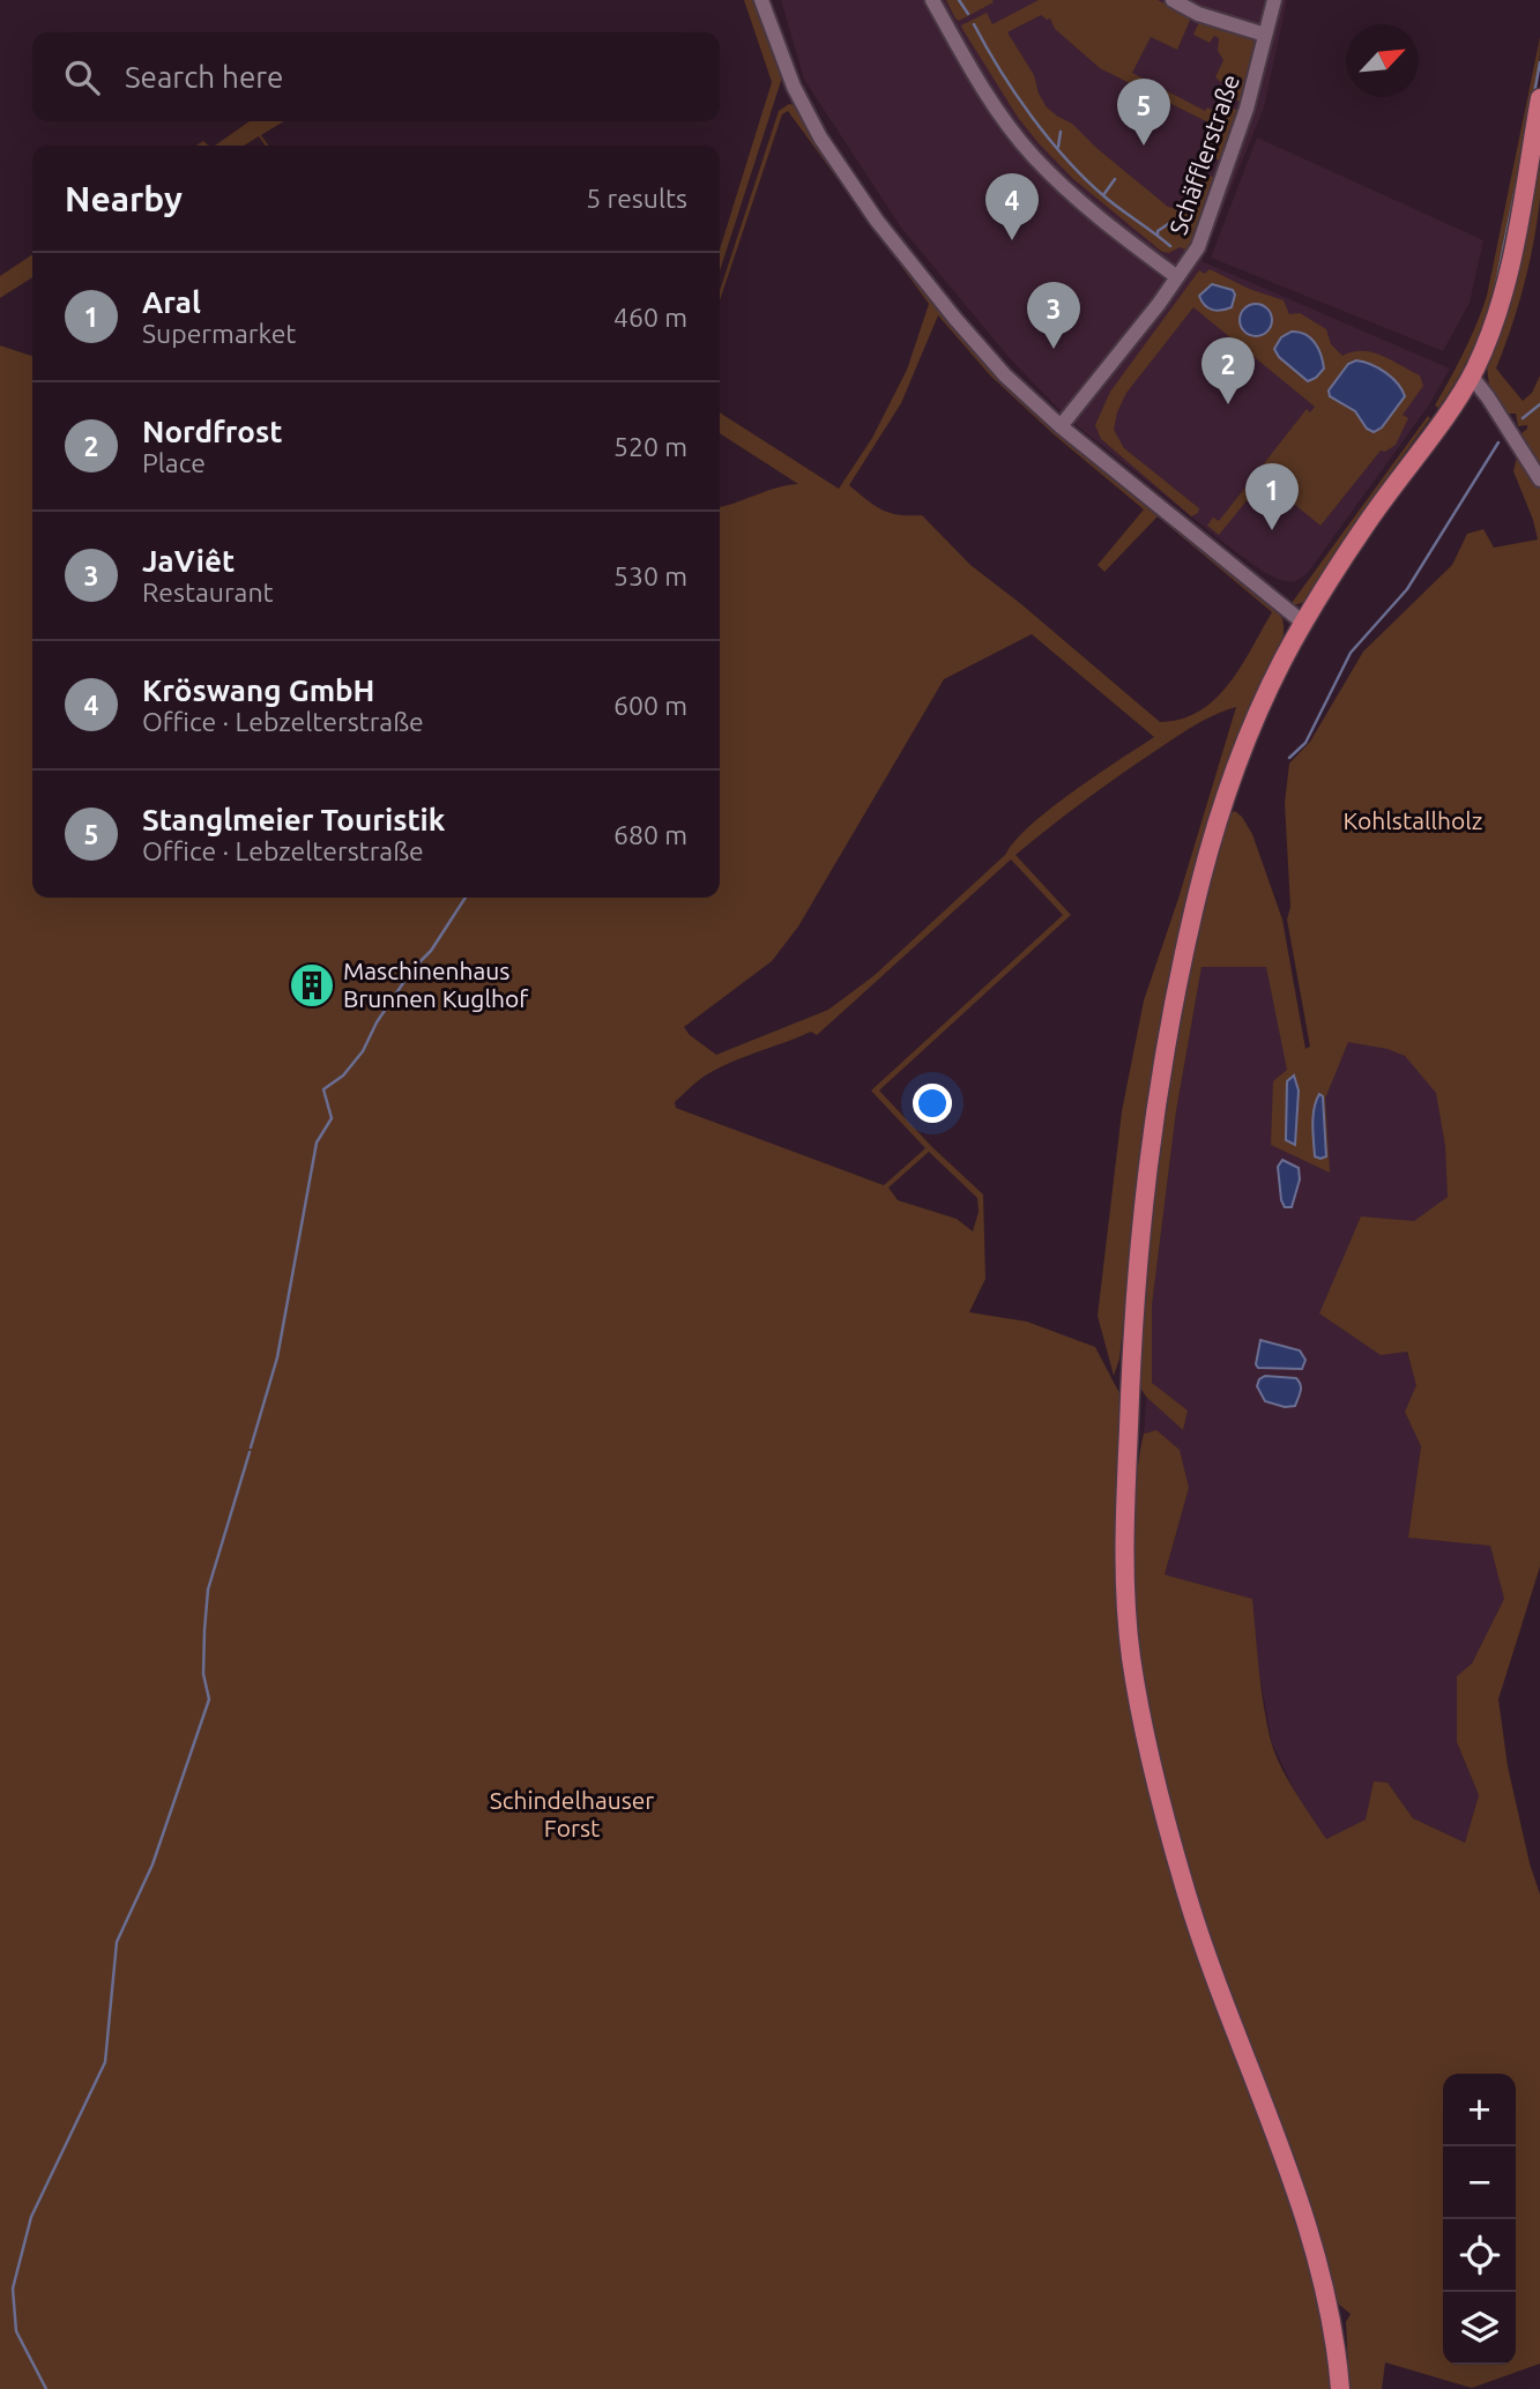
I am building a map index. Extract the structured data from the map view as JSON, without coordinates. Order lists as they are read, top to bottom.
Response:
{
  "streets": {
    "street": ["Schäfflerstraße"]
  },
  "parks": ["Kohlstallholz", "Schindelhauser Forst"],
  "places": {
    "building": ["Maschinenhaus Brunnen Kuglhof"]
  },
  "north": "top right",
  "page": {
    "search": "Search here",
    "pins": [
      "5",
      "4",
      "3",
      "2",
      "1"
    ],
    "heading": ["Nearby", "5 results"],
    "list": [
      {
        "mark": "1",
        "name": "Aral",
        "note": "Supermarket",
        "value": "460 m"
      },
      {
        "mark": "2",
        "name": "Nordfrost",
        "note": "Place",
        "value": "520 m"
      },
      {
        "mark": "3",
        "name": "JaViêt",
        "note": "Restaurant",
        "value": "530 m"
      },
      {
        "mark": "4",
        "name": "Kröswang GmbH",
        "note": "Office · Lebzelterstraße",
        "value": "600 m"
      },
      {
        "mark": "5",
        "name": "Stanglmeier Touristik",
        "note": "Office · Lebzelterstraße",
        "value": "680 m"
      }
    ],
    "map_buttons": ["+", "−"]
  }
}
